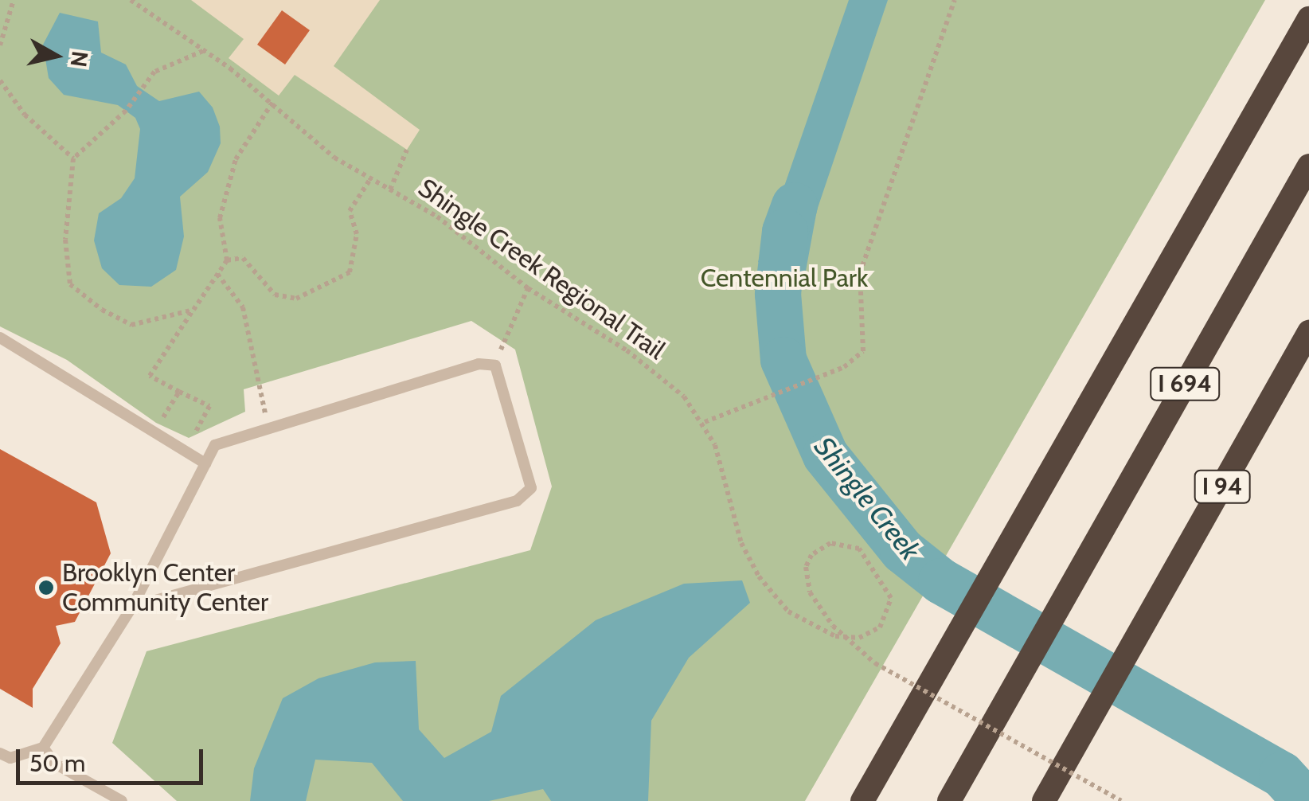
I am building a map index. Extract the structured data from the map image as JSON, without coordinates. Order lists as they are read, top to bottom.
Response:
{
  "streets": {
    "highway": ["I 694", "I 94"],
    "path": ["Shingle Creek Regional Trail"]
  },
  "water": ["Shingle Creek"],
  "parks": ["Centennial Park"],
  "places": ["Brooklyn Center Community Center"],
  "scale_bar": "50 m",
  "north": "right"
}
